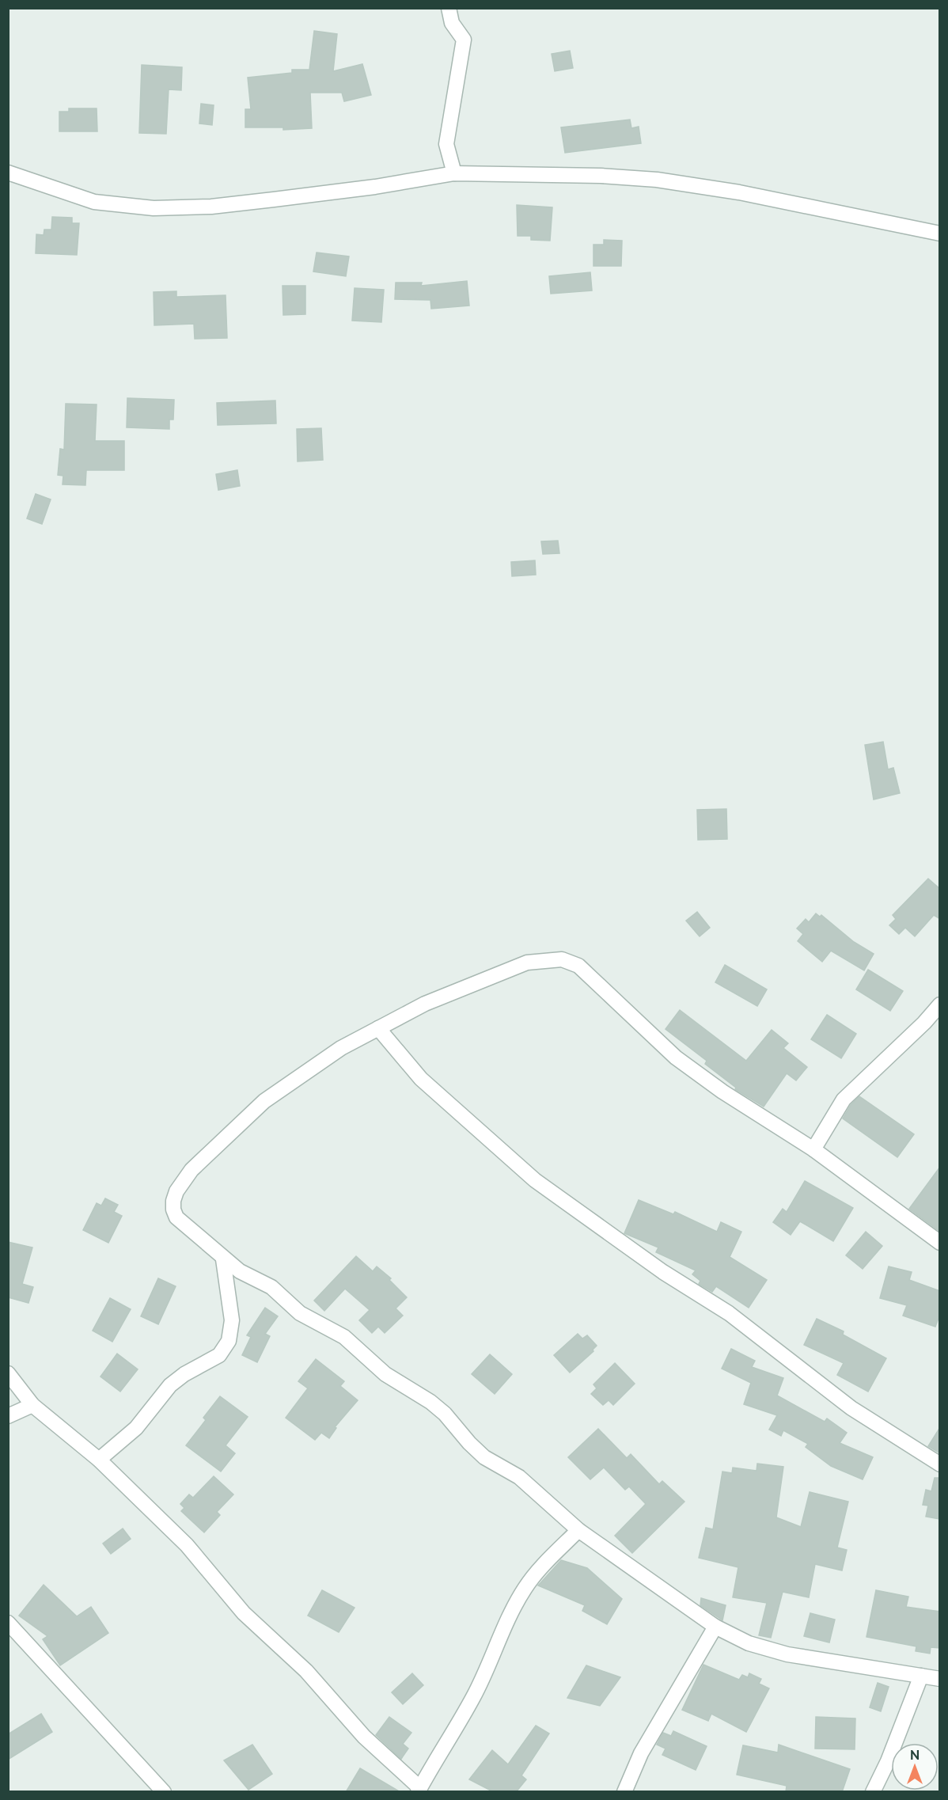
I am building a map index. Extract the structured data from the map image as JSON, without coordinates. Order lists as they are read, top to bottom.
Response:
{
  "north": "top"
}
